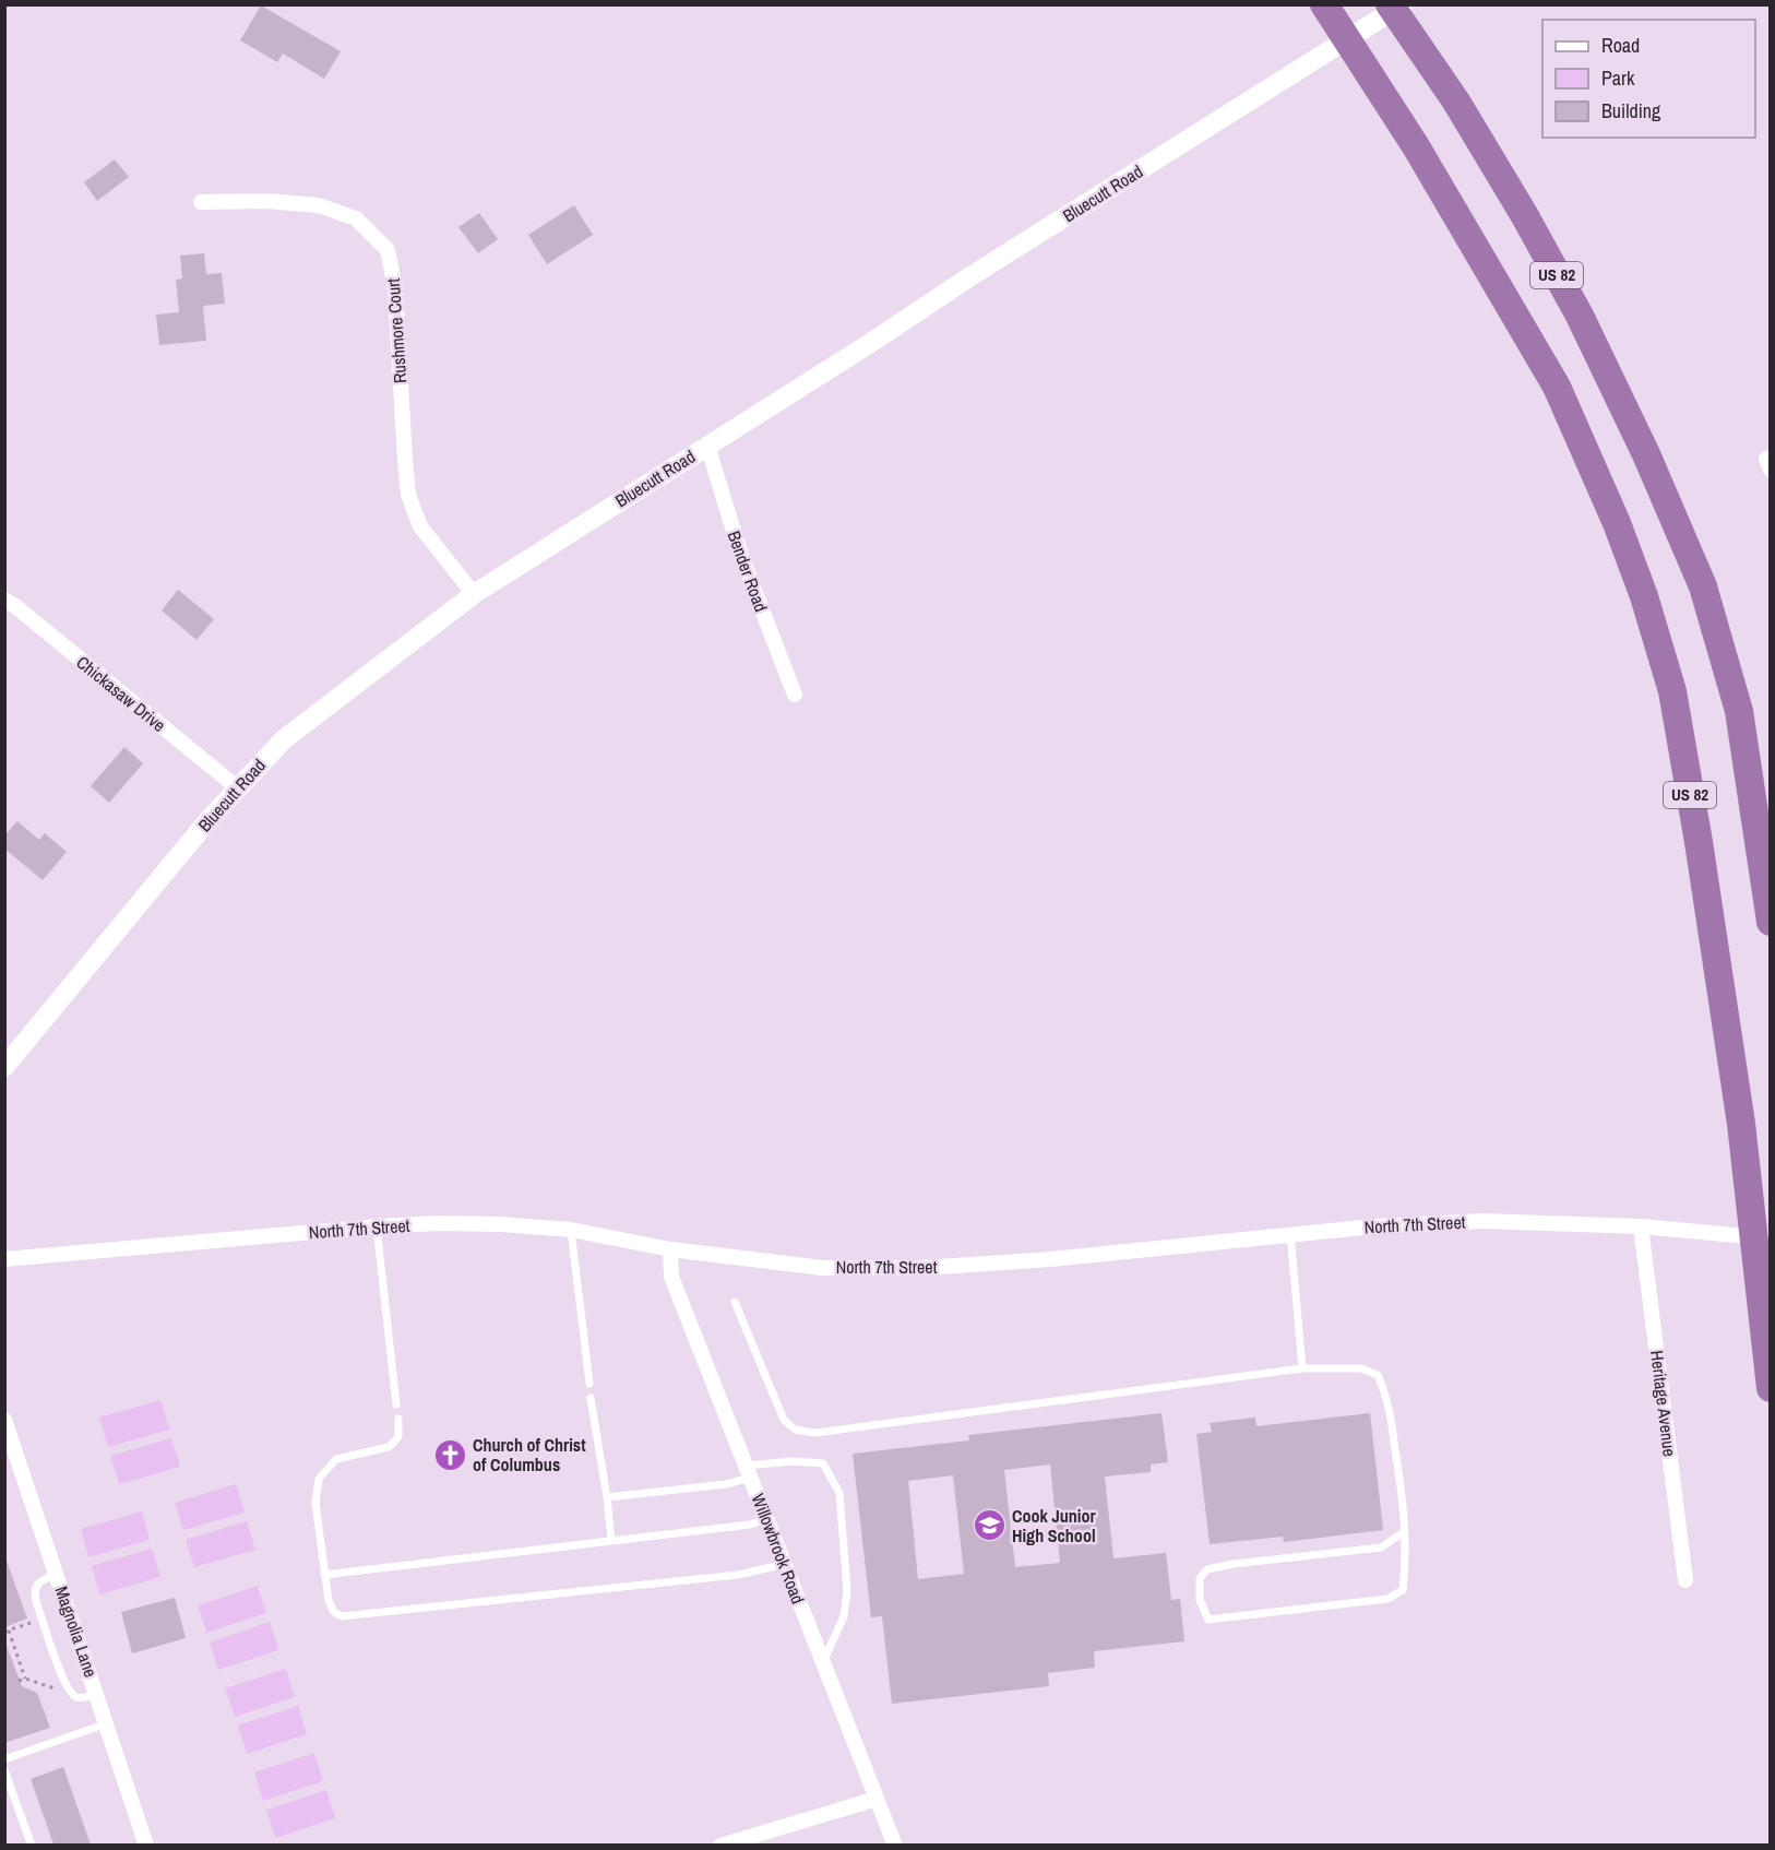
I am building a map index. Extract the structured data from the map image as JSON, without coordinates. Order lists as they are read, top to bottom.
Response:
{
  "streets": {
    "highway": ["US 82"],
    "street": [
      "Bluecutt Road",
      "Rushmore Court",
      "Bender Road",
      "Chickasaw Drive",
      "North 7th Street",
      "Heritage Avenue",
      "Willowbrook Road",
      "Magnolia Lane"
    ]
  },
  "crossings": [
    ["Bluecutt Road", "Rushmore Court"],
    ["Bluecutt Road", "Bender Road"],
    ["Bluecutt Road", "Chickasaw Drive"],
    ["North 7th Street", "Heritage Avenue"],
    ["North 7th Street", "Willowbrook Road"]
  ],
  "places": {
    "church": ["Church of Christ of Columbus"],
    "school or university": ["Cook Junior High School"]
  },
  "legend": ["Road", "Park", "Building"]
}
